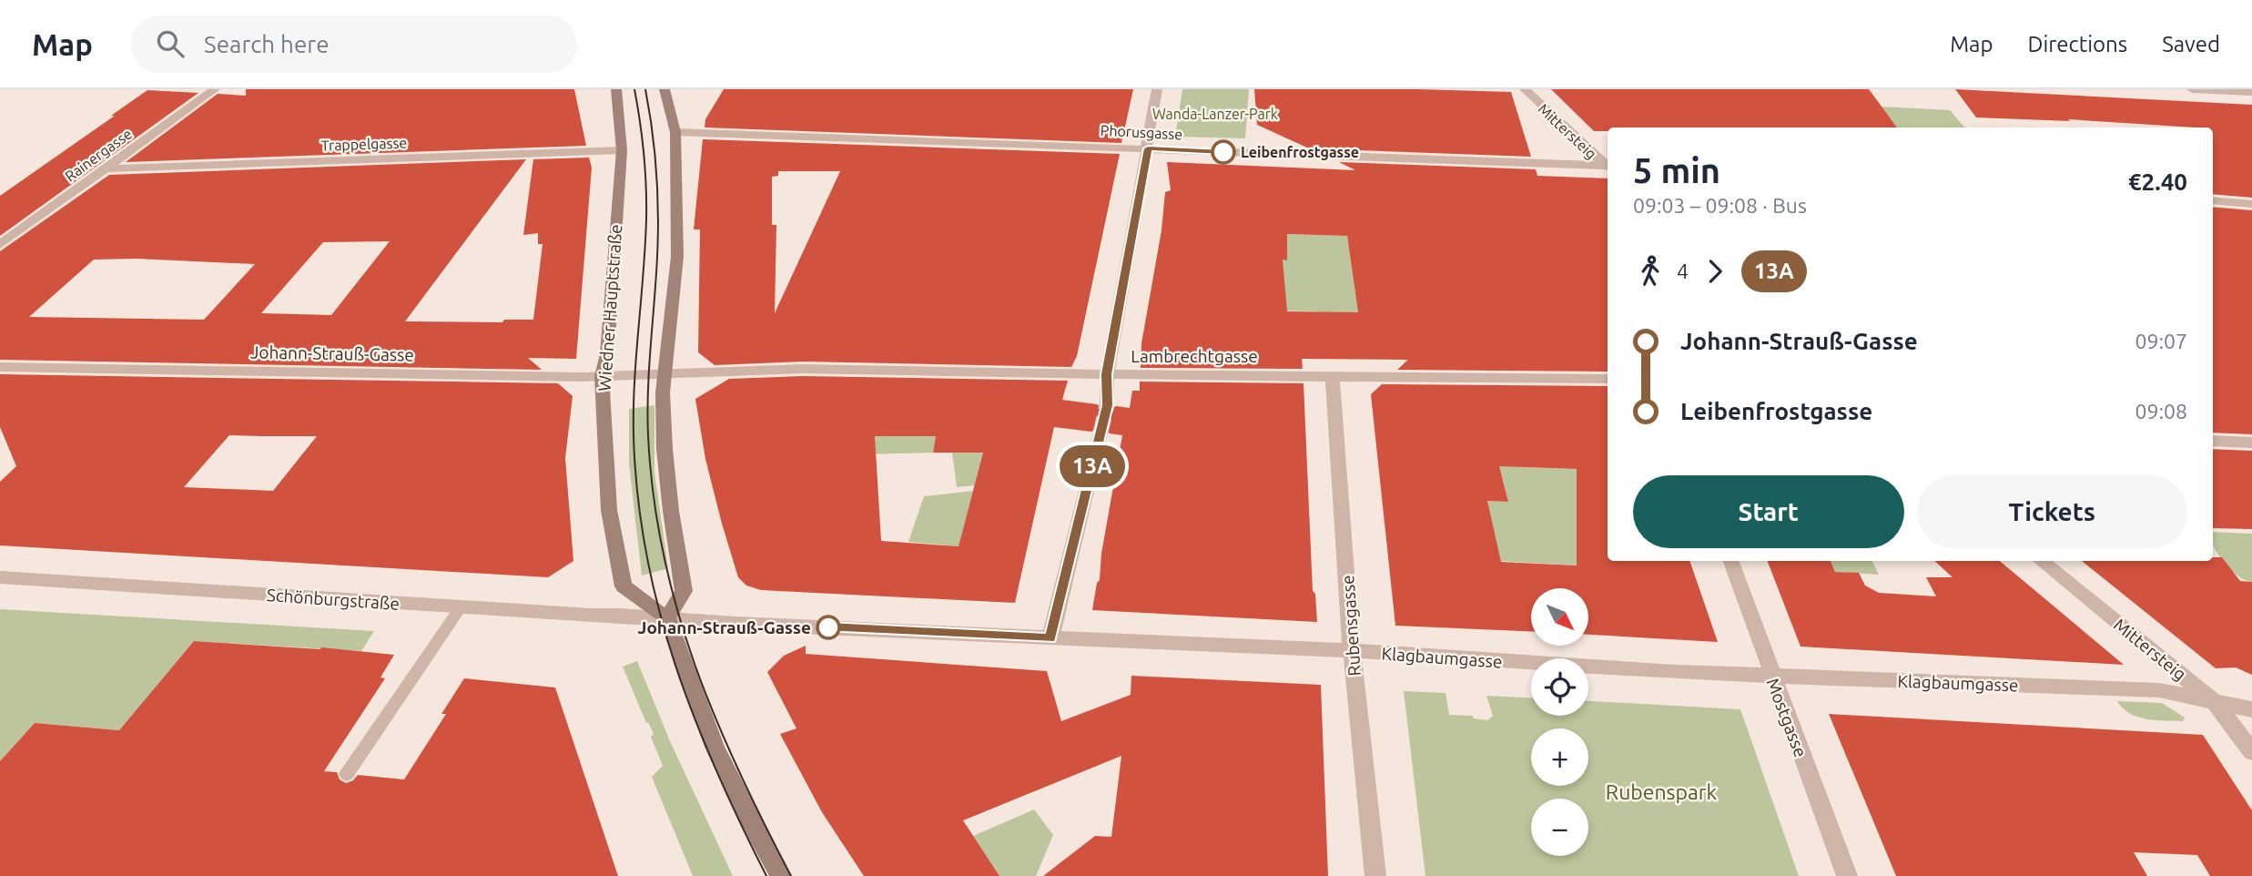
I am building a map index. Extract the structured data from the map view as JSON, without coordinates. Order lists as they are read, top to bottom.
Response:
{
  "streets": {
    "main road": ["Wiedner Hauptstraße"],
    "street": [
      "Mittersteig",
      "Phorusgasse",
      "Trappelgasse",
      "Rainergasse",
      "Johann-Strauß-Gasse",
      "Lambrechtgasse",
      "Schönburgstraße",
      "Rubensgasse",
      "Klagbaumgasse",
      "Mostgasse"
    ]
  },
  "crossings": [
    ["Mittersteig", "Klagbaumgasse"],
    ["Trappelgasse", "Rainergasse"],
    ["Trappelgasse", "Wiedner Hauptstraße"],
    ["Wiedner Hauptstraße", "Johann-Strauß-Gasse"],
    ["Wiedner Hauptstraße", "Schönburgstraße"],
    ["Wiedner Hauptstraße", "Klagbaumgasse"],
    ["Johann-Strauß-Gasse", "Lambrechtgasse"],
    ["Lambrechtgasse", "Rubensgasse"],
    ["Schönburgstraße", "Klagbaumgasse"],
    ["Rubensgasse", "Klagbaumgasse"],
    ["Klagbaumgasse", "Mostgasse"]
  ],
  "parks": ["Wanda-Lanzer-Park", "Rubenspark"],
  "places": ["Leibenfrostgasse", "Johann-Strauß-Gasse"],
  "lines": ["bus line 13A"],
  "north": "bottom right",
  "page": {
    "header": "Map",
    "search": "Search here",
    "nav": ["Map", "Directions", "Saved"],
    "on_map": "13A",
    "heading": ["5 min", "09:03 – 09:08 · Bus", "€2.40"],
    "legs": ["4", "13A"],
    "list": [
      {
        "name": "Johann-Strauß-Gasse",
        "value": "09:07"
      },
      {
        "name": "Leibenfrostgasse",
        "value": "09:08"
      }
    ],
    "buttons": ["Start", "Tickets"],
    "map_buttons": ["+", "−"]
  }
}
